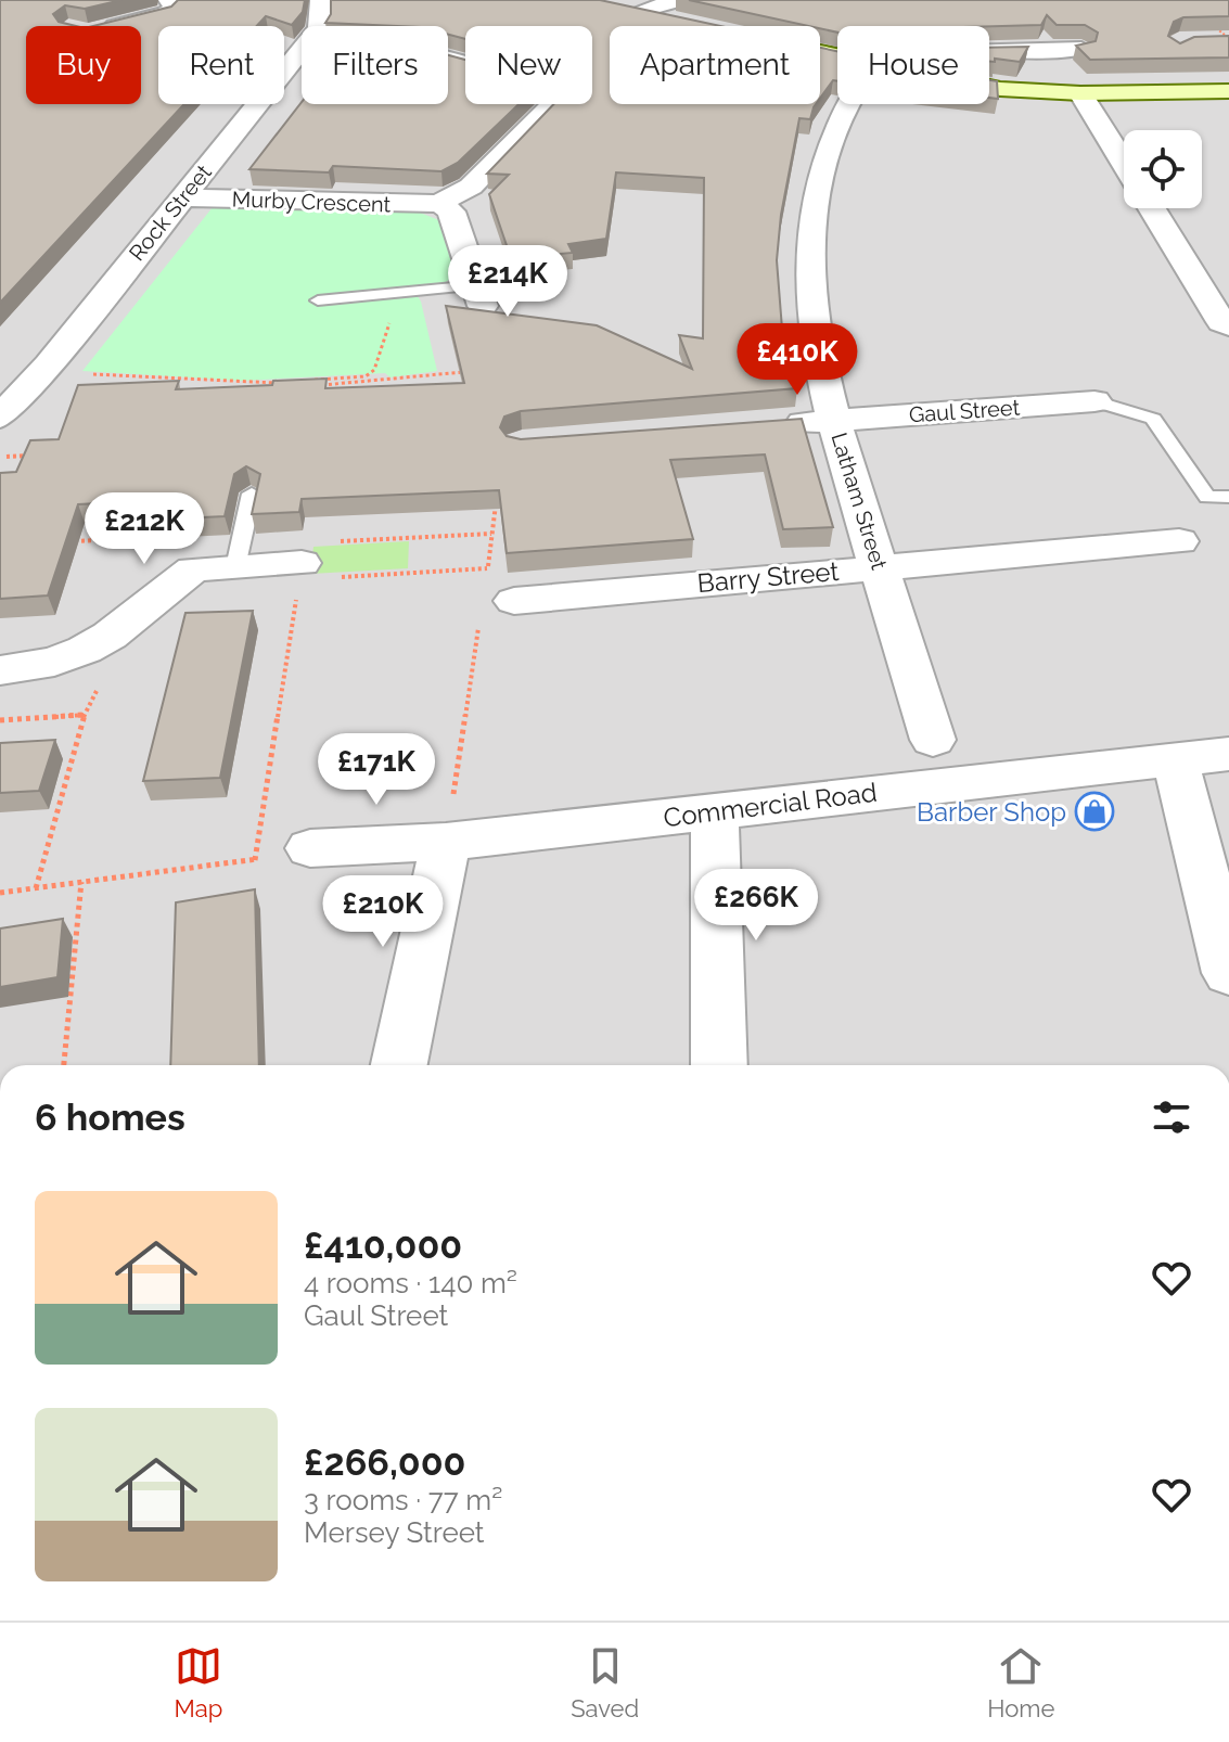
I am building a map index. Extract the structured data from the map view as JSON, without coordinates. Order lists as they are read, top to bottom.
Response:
{
  "streets": {
    "street": [
      "Murby Crescent",
      "Rock Street",
      "Gaul Street",
      "Latham Street",
      "Barry Street",
      "Commercial Road"
    ]
  },
  "crossings": [
    ["Murby Crescent", "Rock Street"],
    ["Gaul Street", "Latham Street"],
    ["Latham Street", "Barry Street"]
  ],
  "places": {
    "shop": ["Barber Shop"]
  },
  "page": {
    "chip": [
      "Buy",
      "Rent",
      "Filters",
      "New",
      "Apartment",
      "House"
    ],
    "price": [
      "£214K",
      "£410K",
      "£212K",
      "£171K",
      "£266K",
      "£210K"
    ],
    "heading": "6 homes",
    "list": [
      {
        "name": "£410,000",
        "note": "4 rooms · 140 m² · Gaul Street"
      },
      {
        "name": "£266,000",
        "note": "3 rooms · 77 m² · Mersey Street"
      }
    ],
    "tabs": ["Map", "Saved", "Home"]
  }
}
